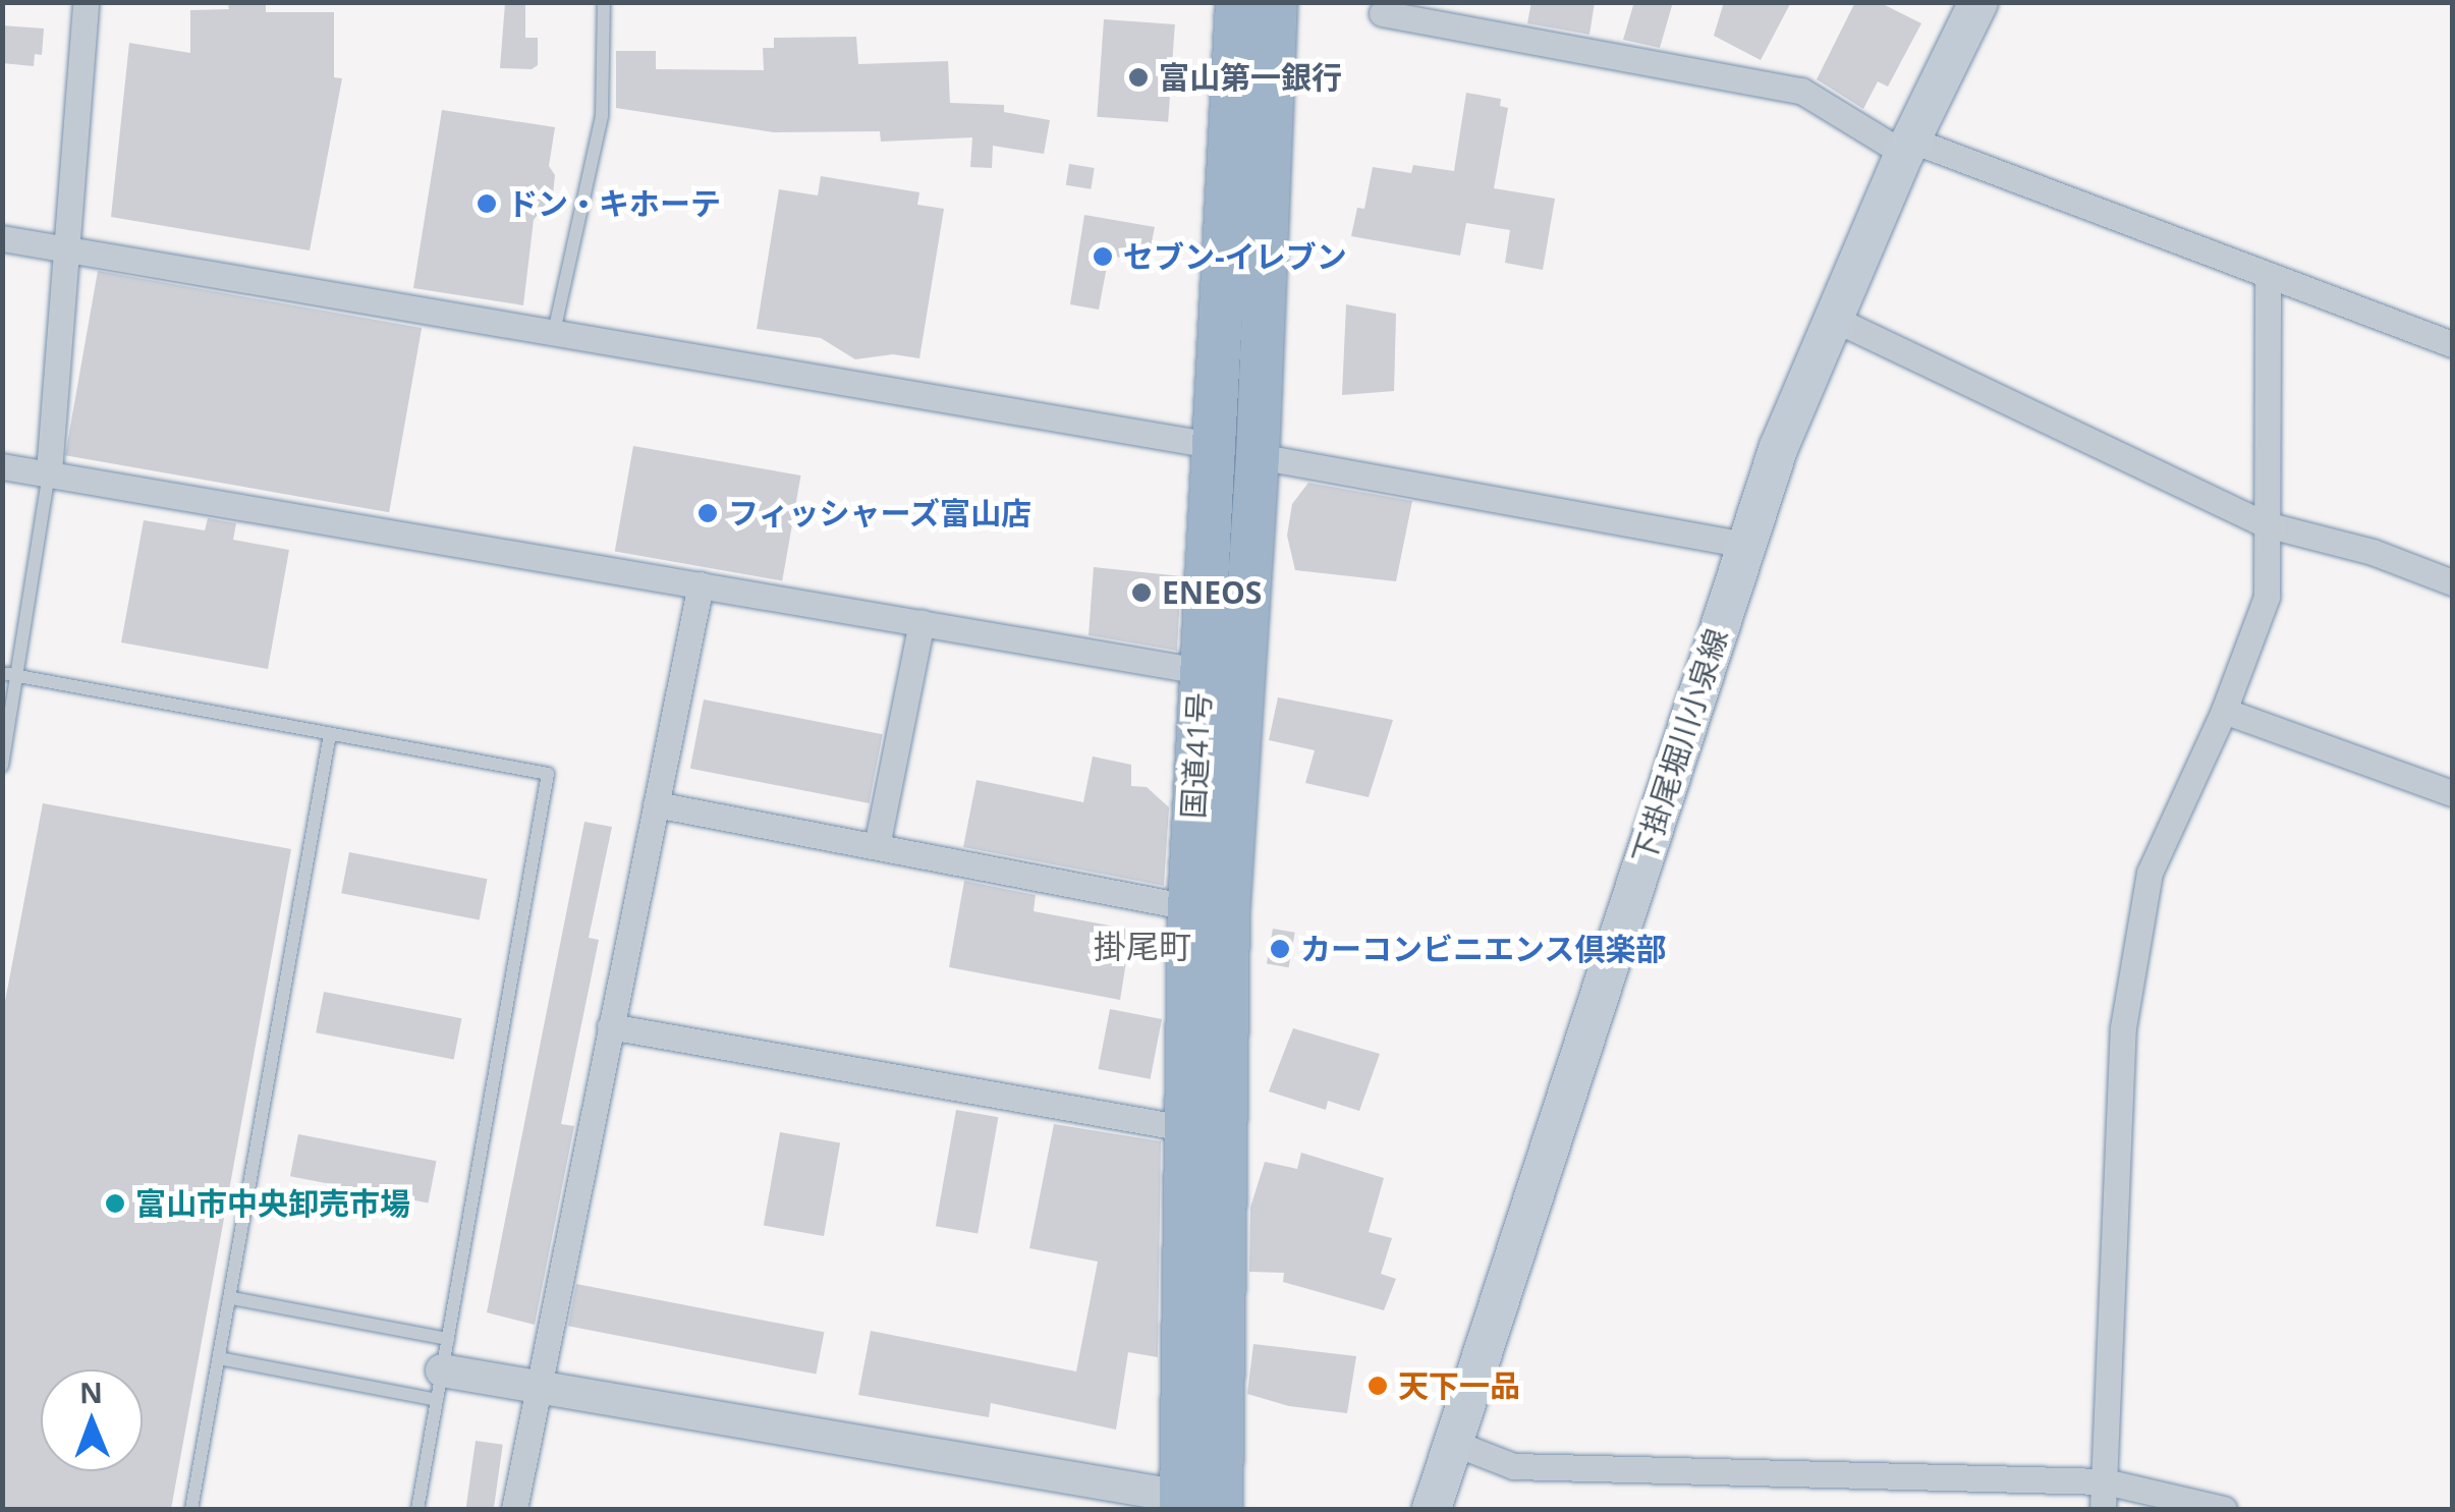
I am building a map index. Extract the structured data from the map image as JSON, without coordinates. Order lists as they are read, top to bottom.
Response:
{
  "streets": {
    "highway": ["国道41号"],
    "main road": ["下掛尾堀川小泉線"]
  },
  "districts": ["掛尾町"],
  "places": [
    "富山第一銀行",
    "ドン・キホーテ",
    "セブン-イレブン",
    "フィッシャーズ富山店",
    "ENEOS",
    "カーコンビニエンス倶楽部",
    "富山市中央卸売市場",
    "天下一品"
  ],
  "north": "top"
}
